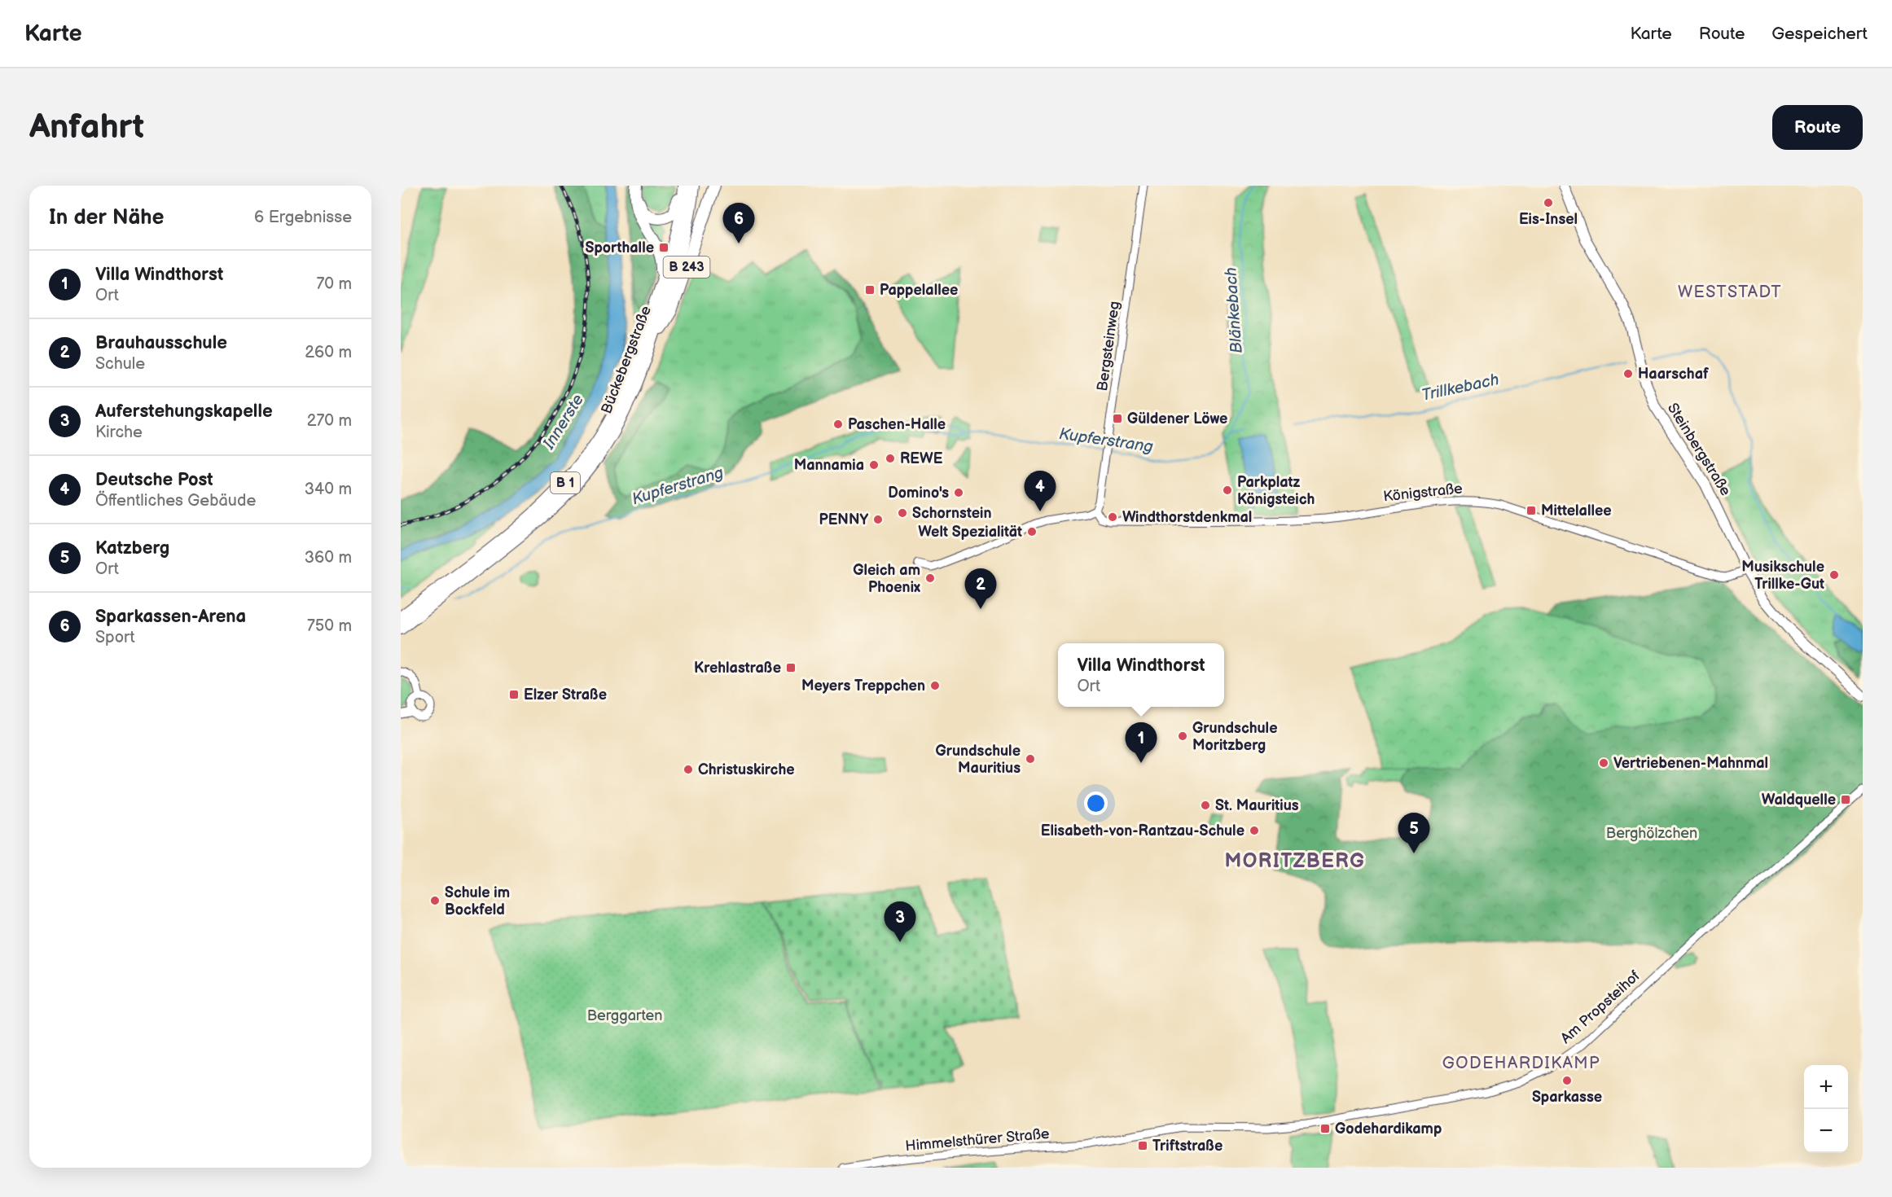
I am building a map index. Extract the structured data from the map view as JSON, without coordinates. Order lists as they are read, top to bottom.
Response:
{
  "streets": {
    "highway": ["B 243", "Bückebergstraße", "B 1"],
    "main road": ["Steinbergstraße"],
    "street": [
      "Bergsteinweg",
      "Königstraße",
      "Am Propsteihof",
      "Himmelsthürer Straße"
    ]
  },
  "crossings": [
    ["B 243", "Bückebergstraße"],
    ["Bergsteinweg", "Königstraße"],
    ["Steinbergstraße", "Königstraße"],
    ["Am Propsteihof", "Himmelsthürer Straße"]
  ],
  "districts": ["WESTSTADT", "MORITZBERG", "GODEHARDIKAMP"],
  "water": [
    "Blänkebach",
    "Trillkebach",
    "Innerste",
    "Kupferstrang"
  ],
  "parks": ["Berghölzchen", "Berggarten"],
  "places": {
    "other": [
      "Eis-Insel",
      "Haarschaf",
      "Paschen-Halle",
      "REWE",
      "Mannamia",
      "Parkplatz Königsteich",
      "Domino's",
      "Schornstein",
      "Windthorstdenkmal",
      "PENNY",
      "Welt Spezialität",
      "Musikschule Trillke-Gut",
      "Gleich am Phoenix",
      "Meyers Treppchen",
      "Grundschule Moritzberg",
      "Grundschule Mauritius",
      "Vertriebenen-Mahnmal",
      "Christuskirche",
      "St. Mauritius",
      "Elisabeth-von-Rantzau-Schule",
      "Schule im Bockfeld",
      "Sparkasse"
    ],
    "transit": [
      "Sporthalle",
      "Pappelallee",
      "Güldener Löwe",
      "Mittelallee",
      "Krehlastraße",
      "Elzer Straße",
      "Waldquelle",
      "Godehardikamp",
      "Triftstraße"
    ]
  },
  "page": {
    "header": "Karte",
    "nav": ["Karte", "Route", "Gespeichert"],
    "buttons": "Route",
    "title": "Anfahrt",
    "heading": ["In der Nähe", "6 Ergebnisse"],
    "pins": [
      "6",
      "4",
      "2",
      "1",
      "5",
      "3"
    ],
    "list": [
      {
        "mark": "1",
        "name": "Villa Windthorst",
        "note": "Ort",
        "value": "70 m"
      },
      {
        "mark": "2",
        "name": "Brauhausschule",
        "note": "Schule",
        "value": "260 m"
      },
      {
        "mark": "3",
        "name": "Auferstehungskapelle",
        "note": "Kirche",
        "value": "270 m"
      },
      {
        "mark": "4",
        "name": "Deutsche Post",
        "note": "Öffentliches Gebäude",
        "value": "340 m"
      },
      {
        "mark": "5",
        "name": "Katzberg",
        "note": "Ort",
        "value": "360 m"
      },
      {
        "mark": "6",
        "name": "Sparkassen-Arena",
        "note": "Sport",
        "value": "750 m"
      }
    ],
    "popup": ["Villa Windthorst", "Ort"],
    "map_buttons": ["+", "−"]
  }
}
